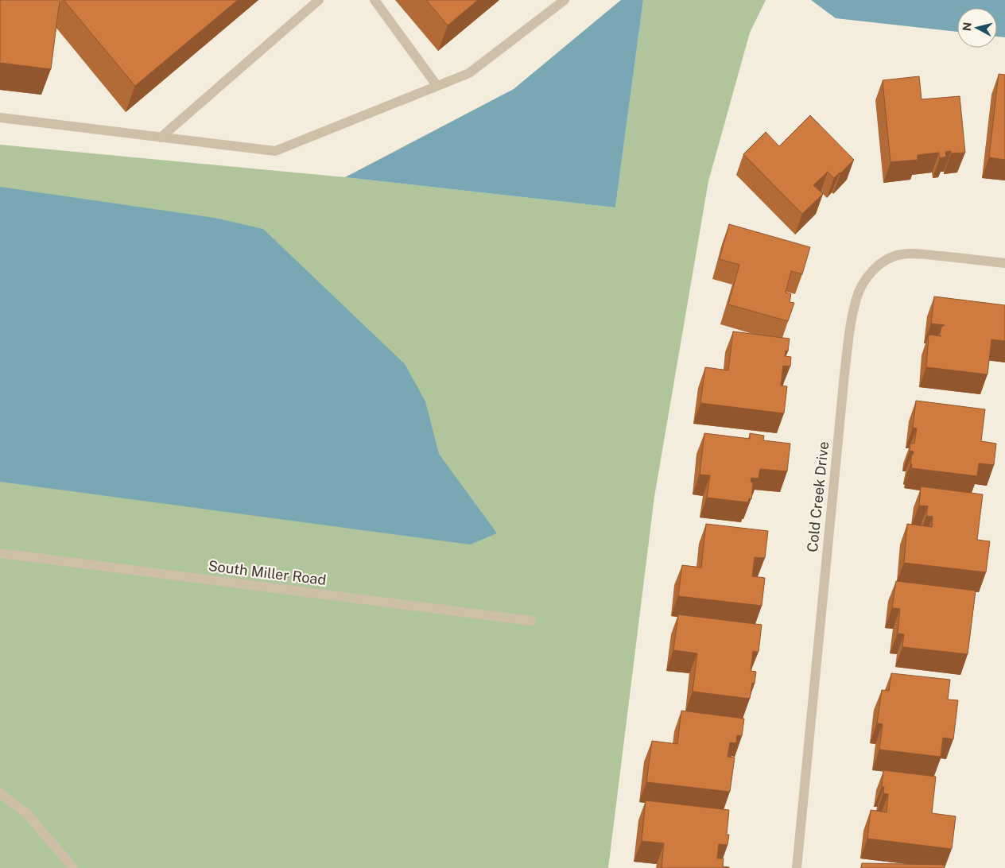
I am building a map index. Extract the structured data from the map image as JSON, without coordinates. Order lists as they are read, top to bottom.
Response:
{
  "streets": {
    "street": ["Cold Creek Drive", "South Miller Road"]
  },
  "north": "left"
}
